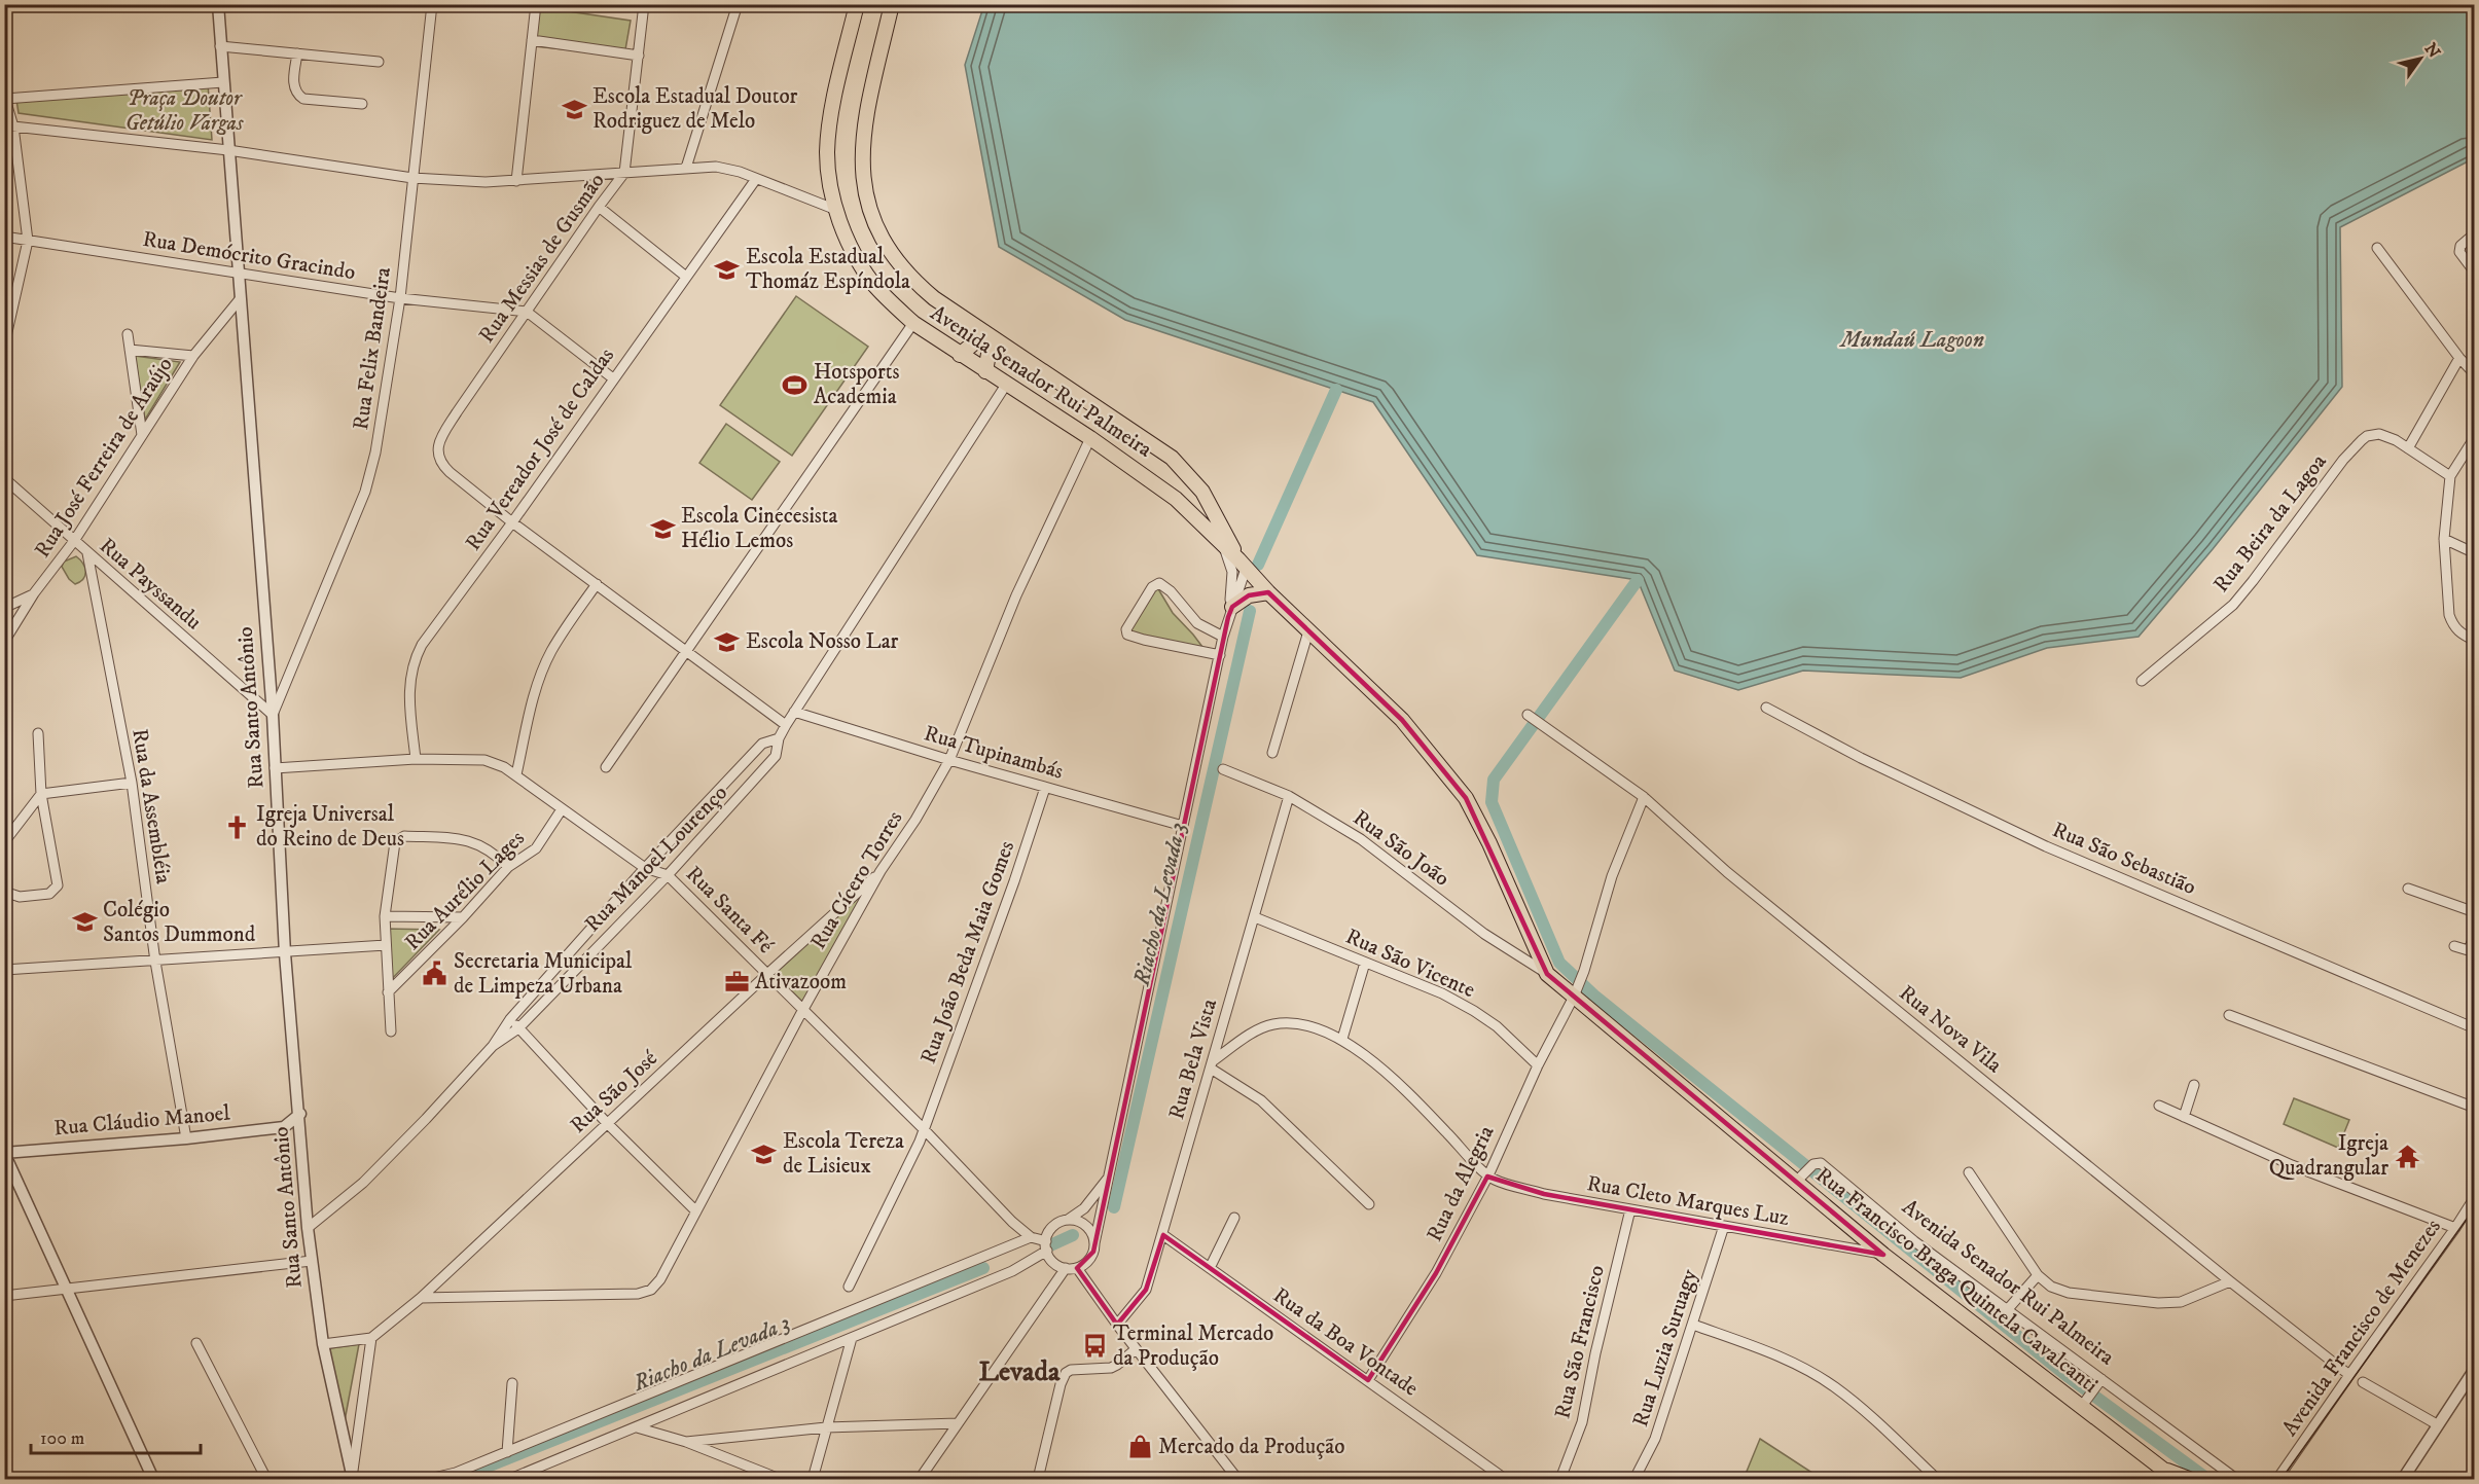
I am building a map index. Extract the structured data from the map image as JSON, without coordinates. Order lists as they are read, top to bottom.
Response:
{
  "streets": {
    "main road": ["Avenida Senador Rui Palmeira", "Rua Francisco Braga Quintela Cavalcanti"],
    "street": [
      "Rua Demócrito Gracindo",
      "Rua Messias de Gusmão",
      "Rua Felix Bandeira",
      "Rua Vereador José de Caldas",
      "Rua José Ferreira de Araújo",
      "Rua Beira da Lagoa",
      "Rua Payssandu",
      "Rua Santo Antônio",
      "Rua Tupinambás",
      "Rua da Assembléia",
      "Rua São João",
      "Rua Manoel Lourenço",
      "Rua São Sebastião",
      "Rua Cícero Torres",
      "Rua Aurélio Lages",
      "Rua Santa Fé",
      "Rua João Beda Maia Gomes",
      "Rua São Vicente",
      "Rua Nova Vila",
      "Rua Bela Vista",
      "Rua São José",
      "Rua Cláudio Manoel",
      "Rua da Alegria",
      "Rua Cleto Marques Luz",
      "Avenida Francisco de Menezes",
      "Rua da Boa Vontade",
      "Rua São Francisco",
      "Rua Luzia Suruagy"
    ]
  },
  "crossings": [
    ["Rua Demócrito Gracindo", "Rua Messias de Gusmão"],
    ["Rua Demócrito Gracindo", "Rua Felix Bandeira"],
    ["Rua Demócrito Gracindo", "Rua Santo Antônio"],
    ["Rua Messias de Gusmão", "Rua Vereador José de Caldas"],
    ["Rua Felix Bandeira", "Rua Payssandu"],
    ["Rua Felix Bandeira", "Rua Santo Antônio"],
    ["Avenida Senador Rui Palmeira", "Rua São João"],
    ["Avenida Senador Rui Palmeira", "Rua Manoel Lourenço"],
    ["Avenida Senador Rui Palmeira", "Rua Cícero Torres"],
    ["Avenida Senador Rui Palmeira", "Rua da Alegria"],
    ["Avenida Senador Rui Palmeira", "Rua Francisco Braga Quintela Cavalcanti"],
    ["Rua Vereador José de Caldas", "Rua Santa Fé"],
    ["Rua José Ferreira de Araújo", "Rua Payssandu"],
    ["Rua José Ferreira de Araújo", "Rua Santo Antônio"],
    ["Rua Payssandu", "Rua Santo Antônio"],
    ["Rua Payssandu", "Rua da Assembléia"],
    ["Rua Santo Antônio", "Rua Manoel Lourenço"],
    ["Rua Santo Antônio", "Rua Santa Fé"],
    ["Rua Tupinambás", "Rua Manoel Lourenço"],
    ["Rua Tupinambás", "Rua Cícero Torres"],
    ["Rua Tupinambás", "Rua João Beda Maia Gomes"],
    ["Rua da Assembléia", "Rua Cláudio Manoel"],
    ["Rua São João", "Rua Bela Vista"],
    ["Rua Manoel Lourenço", "Rua Santa Fé"],
    ["Rua Cícero Torres", "Rua Santa Fé"],
    ["Rua Cícero Torres", "Rua São José"],
    ["Rua Aurélio Lages", "Rua Santa Fé"],
    ["Rua Santa Fé", "Rua João Beda Maia Gomes"],
    ["Rua Santa Fé", "Rua São José"],
    ["Rua São Vicente", "Rua Bela Vista"],
    ["Rua São Vicente", "Rua da Alegria"],
    ["Rua Nova Vila", "Rua da Alegria"],
    ["Rua Nova Vila", "Avenida Francisco de Menezes"],
    ["Rua Bela Vista", "Rua da Boa Vontade"],
    ["Rua da Alegria", "Rua Cleto Marques Luz"],
    ["Rua da Alegria", "Rua da Boa Vontade"],
    ["Rua Cleto Marques Luz", "Rua Francisco Braga Quintela Cavalcanti"],
    ["Rua Cleto Marques Luz", "Rua São Francisco"],
    ["Rua Cleto Marques Luz", "Rua Luzia Suruagy"]
  ],
  "districts": ["Levada"],
  "water": ["Mundaú Lagoon", "Riacho da Levada 3"],
  "parks": ["Praça Doutor Getúlio Vargas"],
  "places": {
    "school or university": [
      "Escola Estadual Doutor Rodriguez de Melo",
      "Escola Estadual Thomáz Espíndola",
      "Escola Cinecesista Hélio Lemos",
      "Escola Nosso Lar",
      "Colégio Santos Dummond",
      "Escola Tereza de Lisieux"
    ],
    "sports": ["Hotsports Academia"],
    "church": ["Igreja Universal do Reino de Deus"],
    "public building": ["Secretaria Municipal de Limpeza Urbana"],
    "office": ["Ativazoom"],
    "temple": ["Igreja Quadrangular"],
    "bus stop": ["Terminal Mercado da Produção"],
    "shop": ["Mercado da Produção"]
  },
  "scale_bar": "100 m",
  "north": "top right"
}
